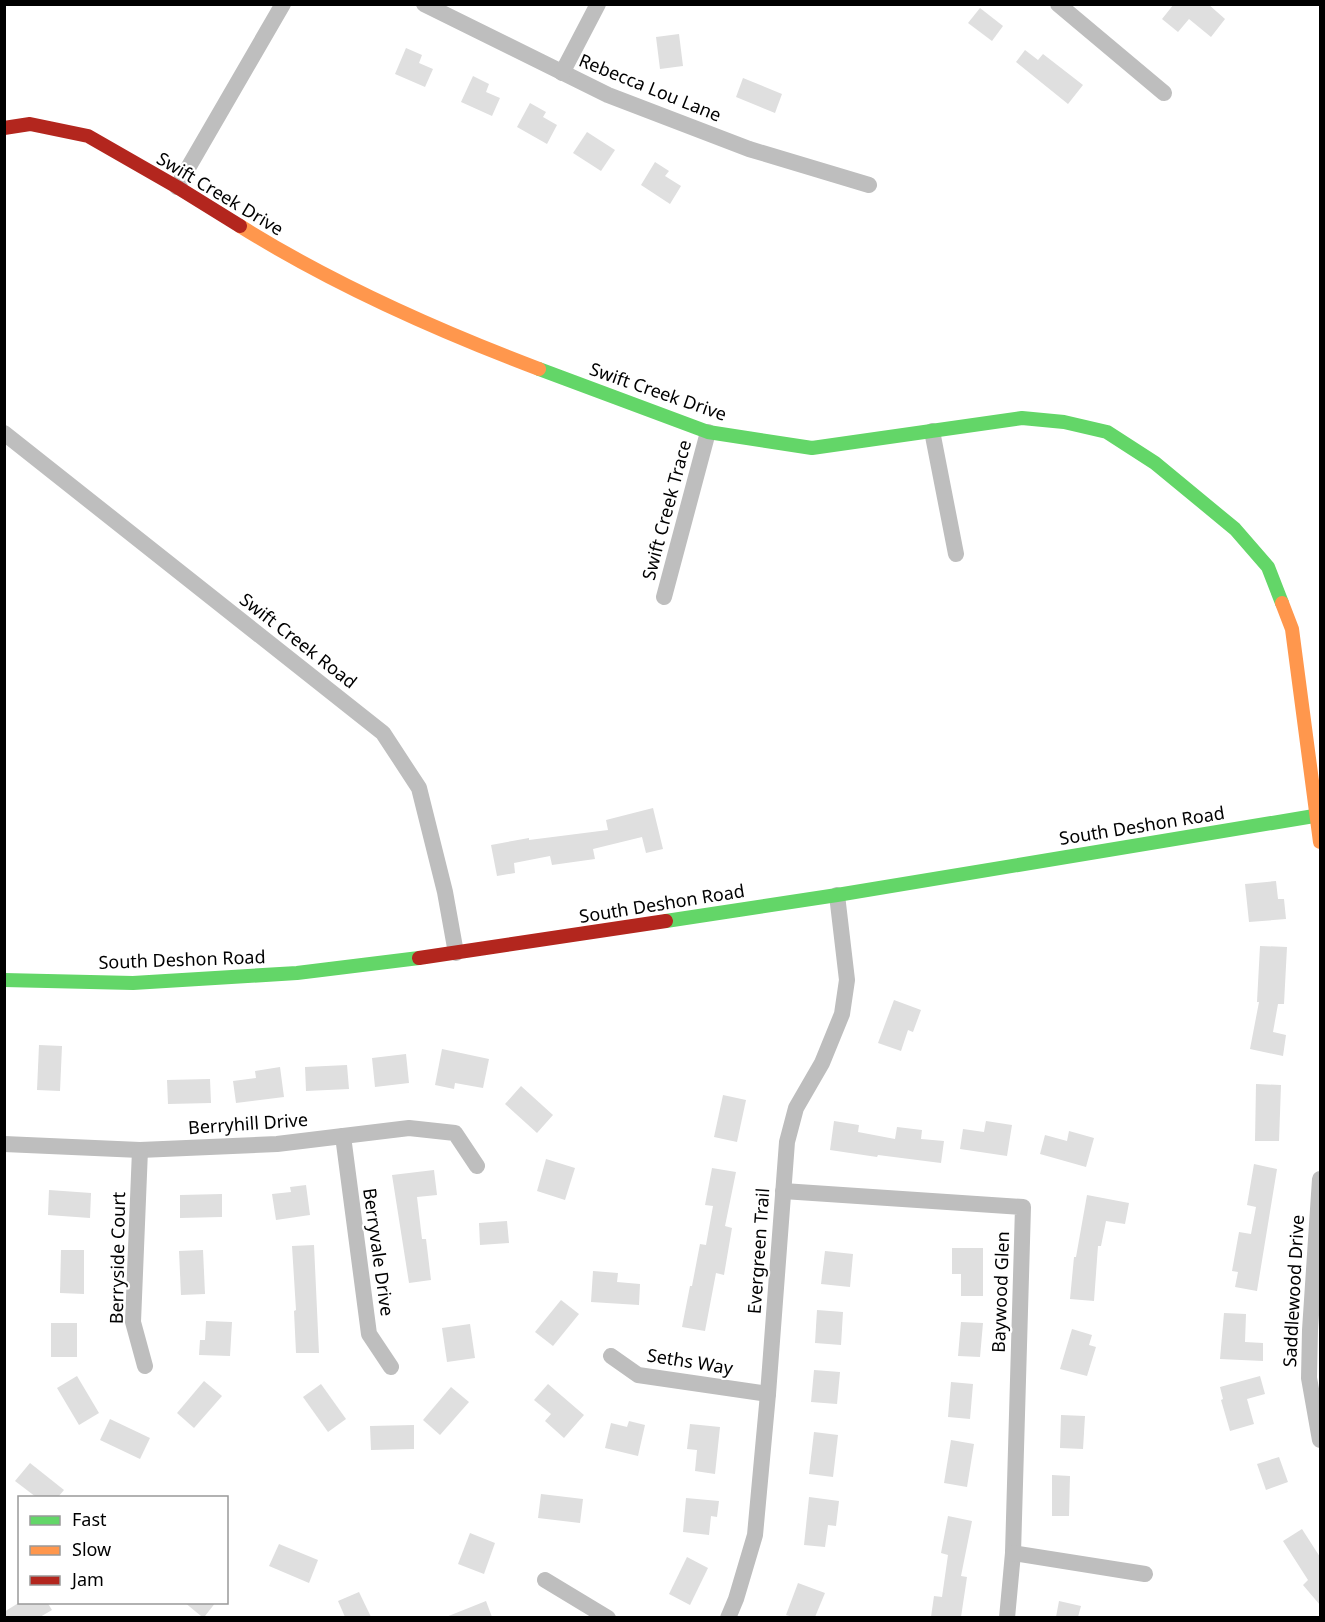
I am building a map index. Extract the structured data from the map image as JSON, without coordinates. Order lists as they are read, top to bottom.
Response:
{
  "streets": {
    "street": [
      "Rebecca Lou Lane",
      "Swift Creek Drive",
      "Swift Creek Trace",
      "Swift Creek Road",
      "South Deshon Road",
      "Berryhill Drive",
      "Evergreen Trail",
      "Berryvale Drive",
      "Berryside Court",
      "Saddlewood Drive",
      "Baywood Glen",
      "Seths Way"
    ]
  },
  "crossings": [
    ["Swift Creek Drive", "Swift Creek Trace"],
    ["Swift Creek Drive", "South Deshon Road"],
    ["Swift Creek Road", "South Deshon Road"],
    ["South Deshon Road", "Evergreen Trail"],
    ["Berryhill Drive", "Berryvale Drive"],
    ["Berryhill Drive", "Berryside Court"],
    ["Evergreen Trail", "Baywood Glen"],
    ["Evergreen Trail", "Seths Way"]
  ],
  "legend": ["Fast", "Slow", "Jam"]
}
